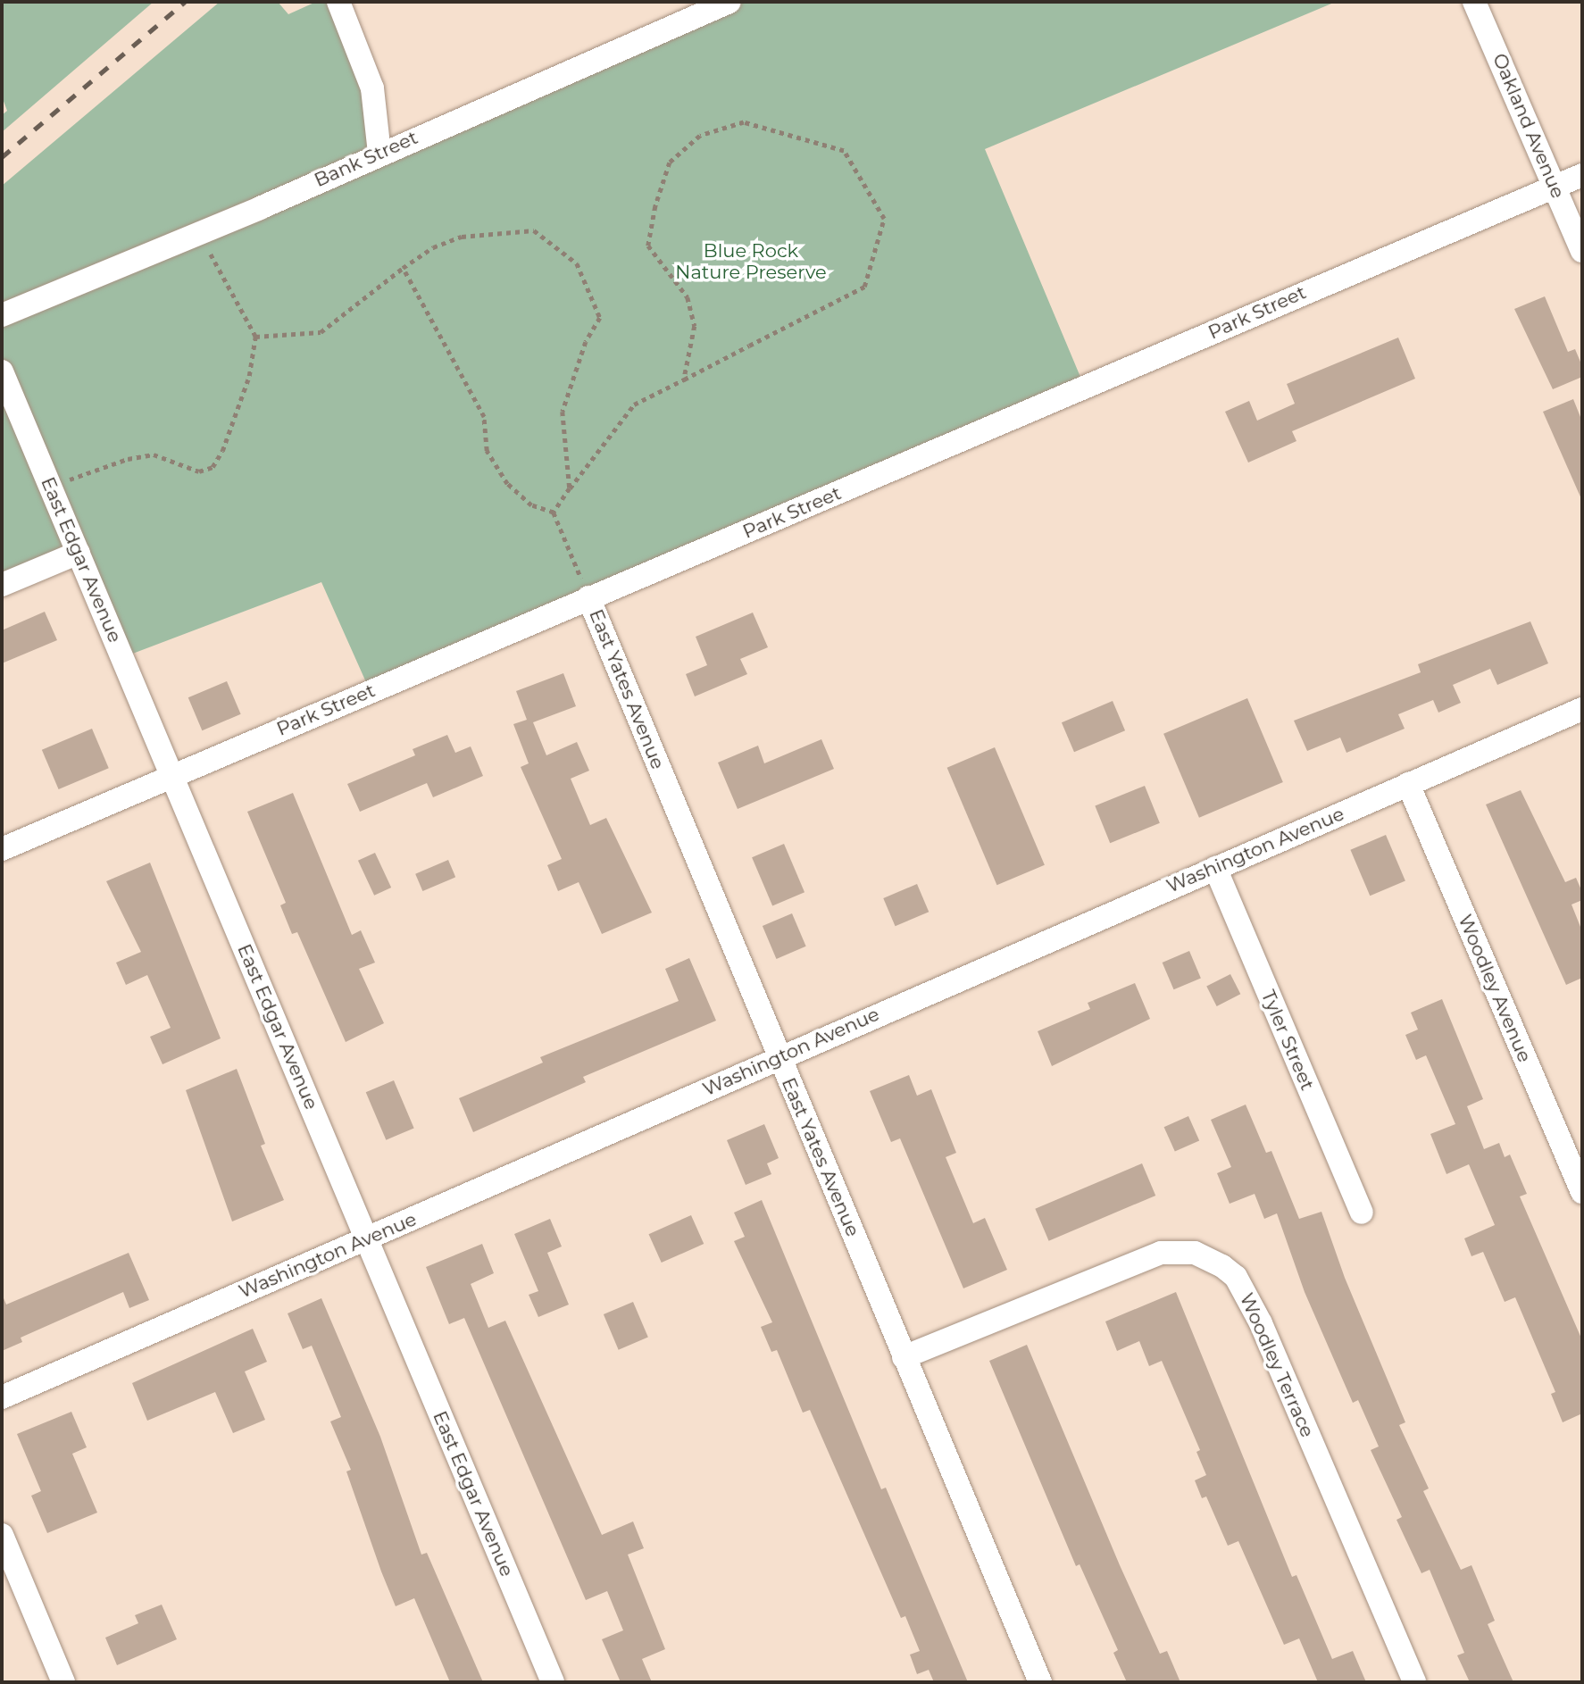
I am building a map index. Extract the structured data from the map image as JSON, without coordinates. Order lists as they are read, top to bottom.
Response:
{
  "streets": {
    "street": [
      "Oakland Avenue",
      "Bank Street",
      "Park Street",
      "East Edgar Avenue",
      "East Yates Avenue",
      "Washington Avenue",
      "Woodley Avenue",
      "Tyler Street",
      "Woodley Terrace"
    ]
  },
  "crossings": [
    ["Oakland Avenue", "Park Street"],
    ["Park Street", "East Edgar Avenue"],
    ["Park Street", "East Yates Avenue"],
    ["East Edgar Avenue", "Washington Avenue"],
    ["East Yates Avenue", "Washington Avenue"],
    ["East Yates Avenue", "Woodley Terrace"],
    ["Washington Avenue", "Woodley Avenue"],
    ["Washington Avenue", "Tyler Street"]
  ],
  "parks": ["Blue Rock Nature Preserve"]
}
